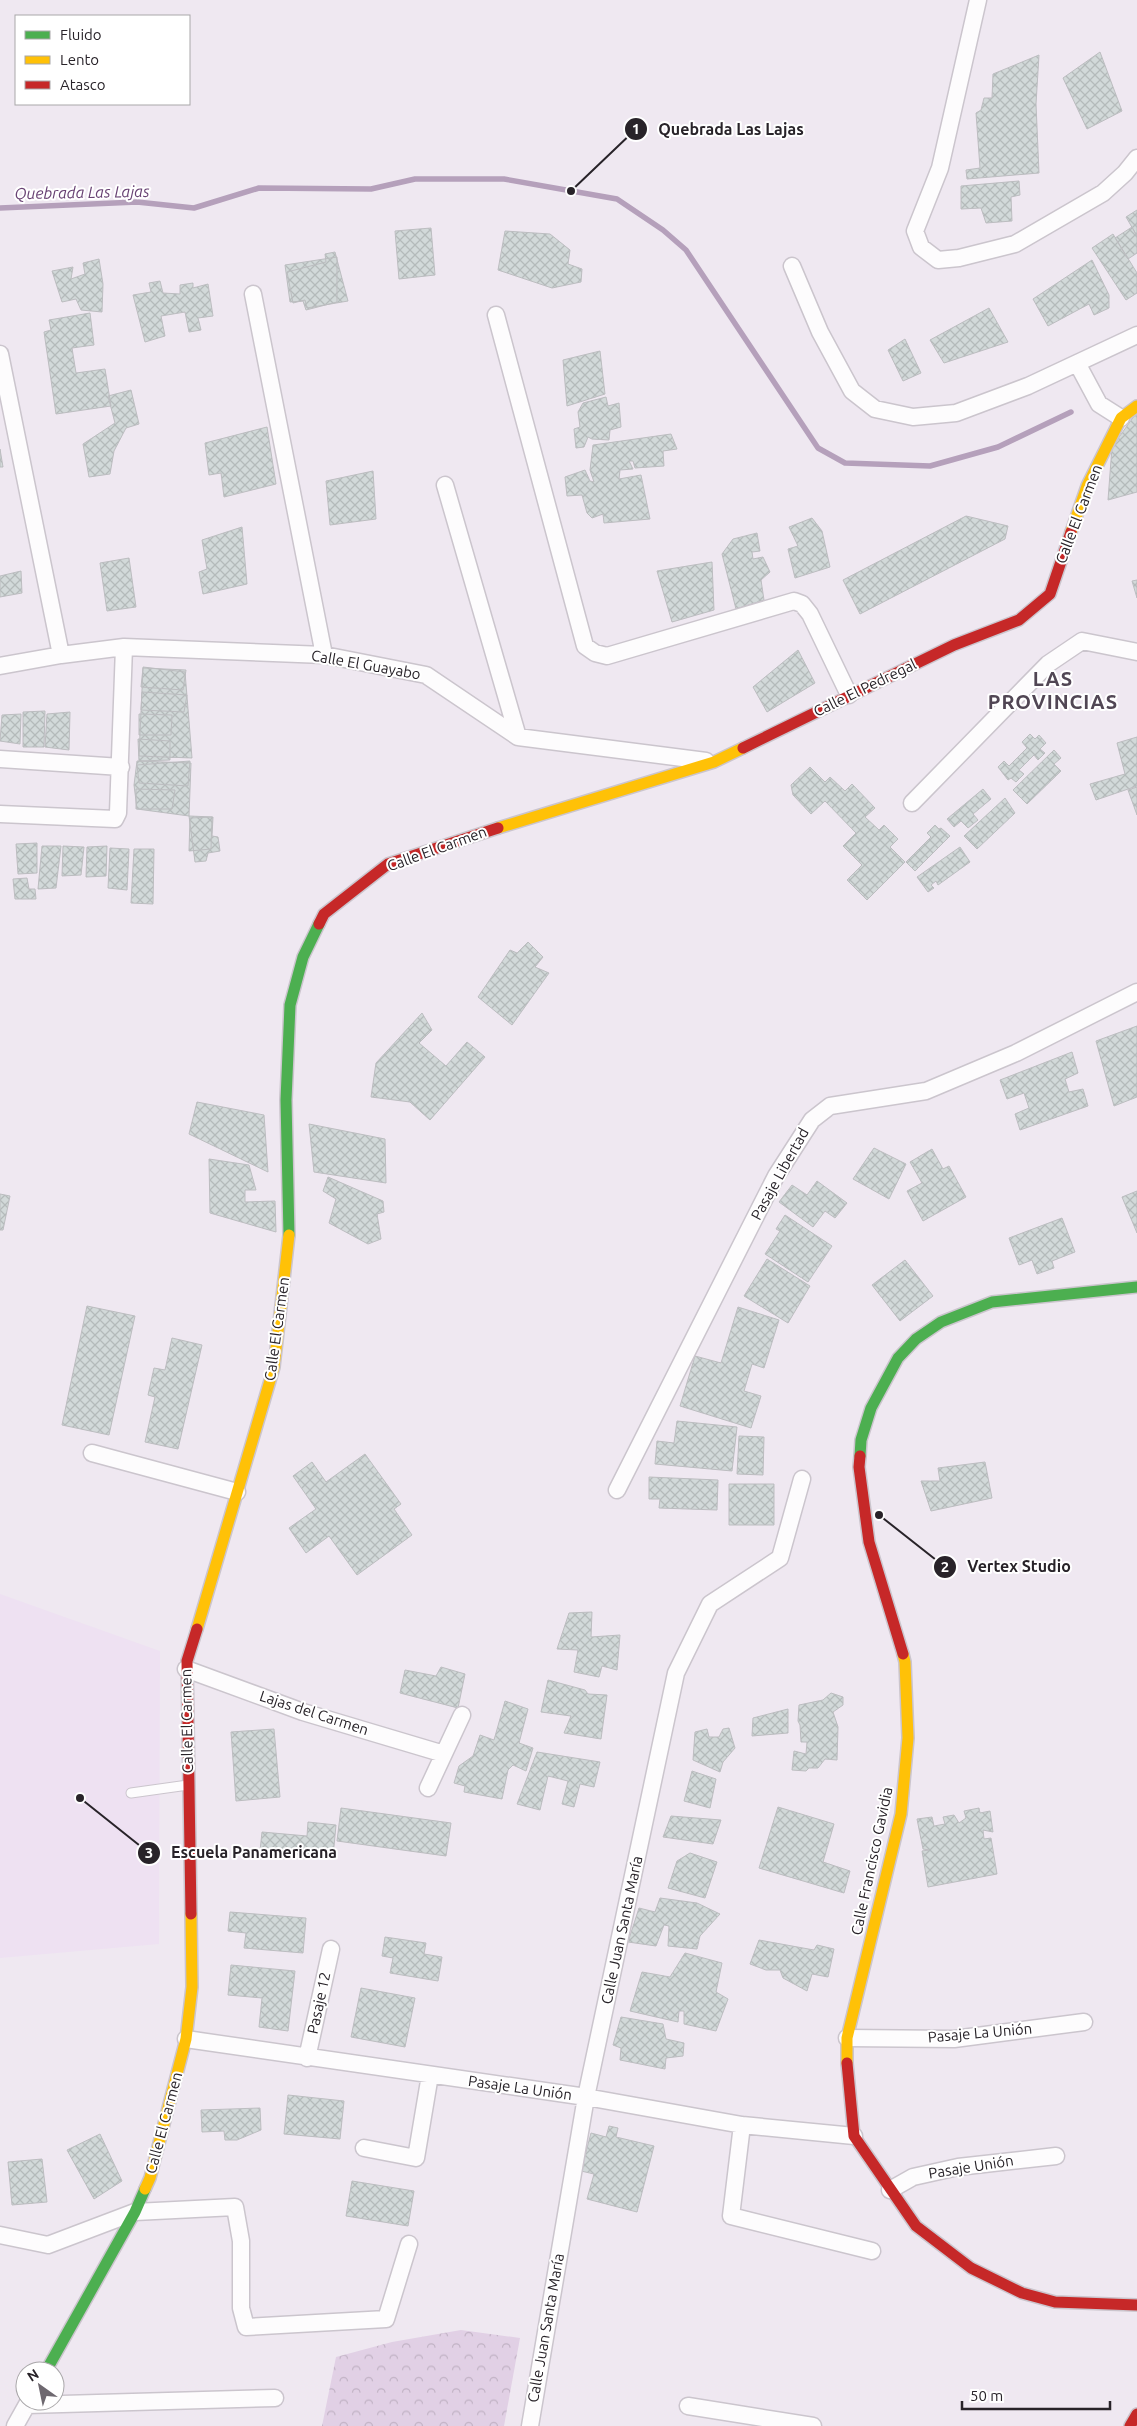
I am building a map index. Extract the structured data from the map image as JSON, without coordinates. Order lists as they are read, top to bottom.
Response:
{
  "streets": {
    "street": [
      "Calle El Carmen",
      "Calle El Guayabo",
      "Calle El Pedregal",
      "Pasaje Libertad",
      "Lajas del Carmen",
      "Calle Francisco Gavidia",
      "Calle Juan Santa María",
      "Pasaje 12",
      "Pasaje La Unión",
      "Pasaje Unión"
    ]
  },
  "crossings": [
    ["Calle El Carmen", "Calle El Guayabo"],
    ["Calle El Carmen", "Calle El Pedregal"],
    ["Calle El Carmen", "Lajas del Carmen"],
    ["Calle El Carmen", "Pasaje La Unión"],
    ["Calle El Guayabo", "Calle El Pedregal"],
    ["Calle Francisco Gavidia", "Pasaje La Unión"],
    ["Calle Francisco Gavidia", "Pasaje Unión"],
    ["Calle Juan Santa María", "Pasaje La Unión"],
    ["Pasaje 12", "Pasaje La Unión"]
  ],
  "districts": ["LAS PROVINCIAS"],
  "water": ["Quebrada Las Lajas"],
  "places": ["Quebrada Las Lajas", "Vertex Studio", "Escuela Panamericana"],
  "legend": ["Fluido", "Lento", "Atasco"],
  "scale_bar": "50 m",
  "north": "top left"
}
